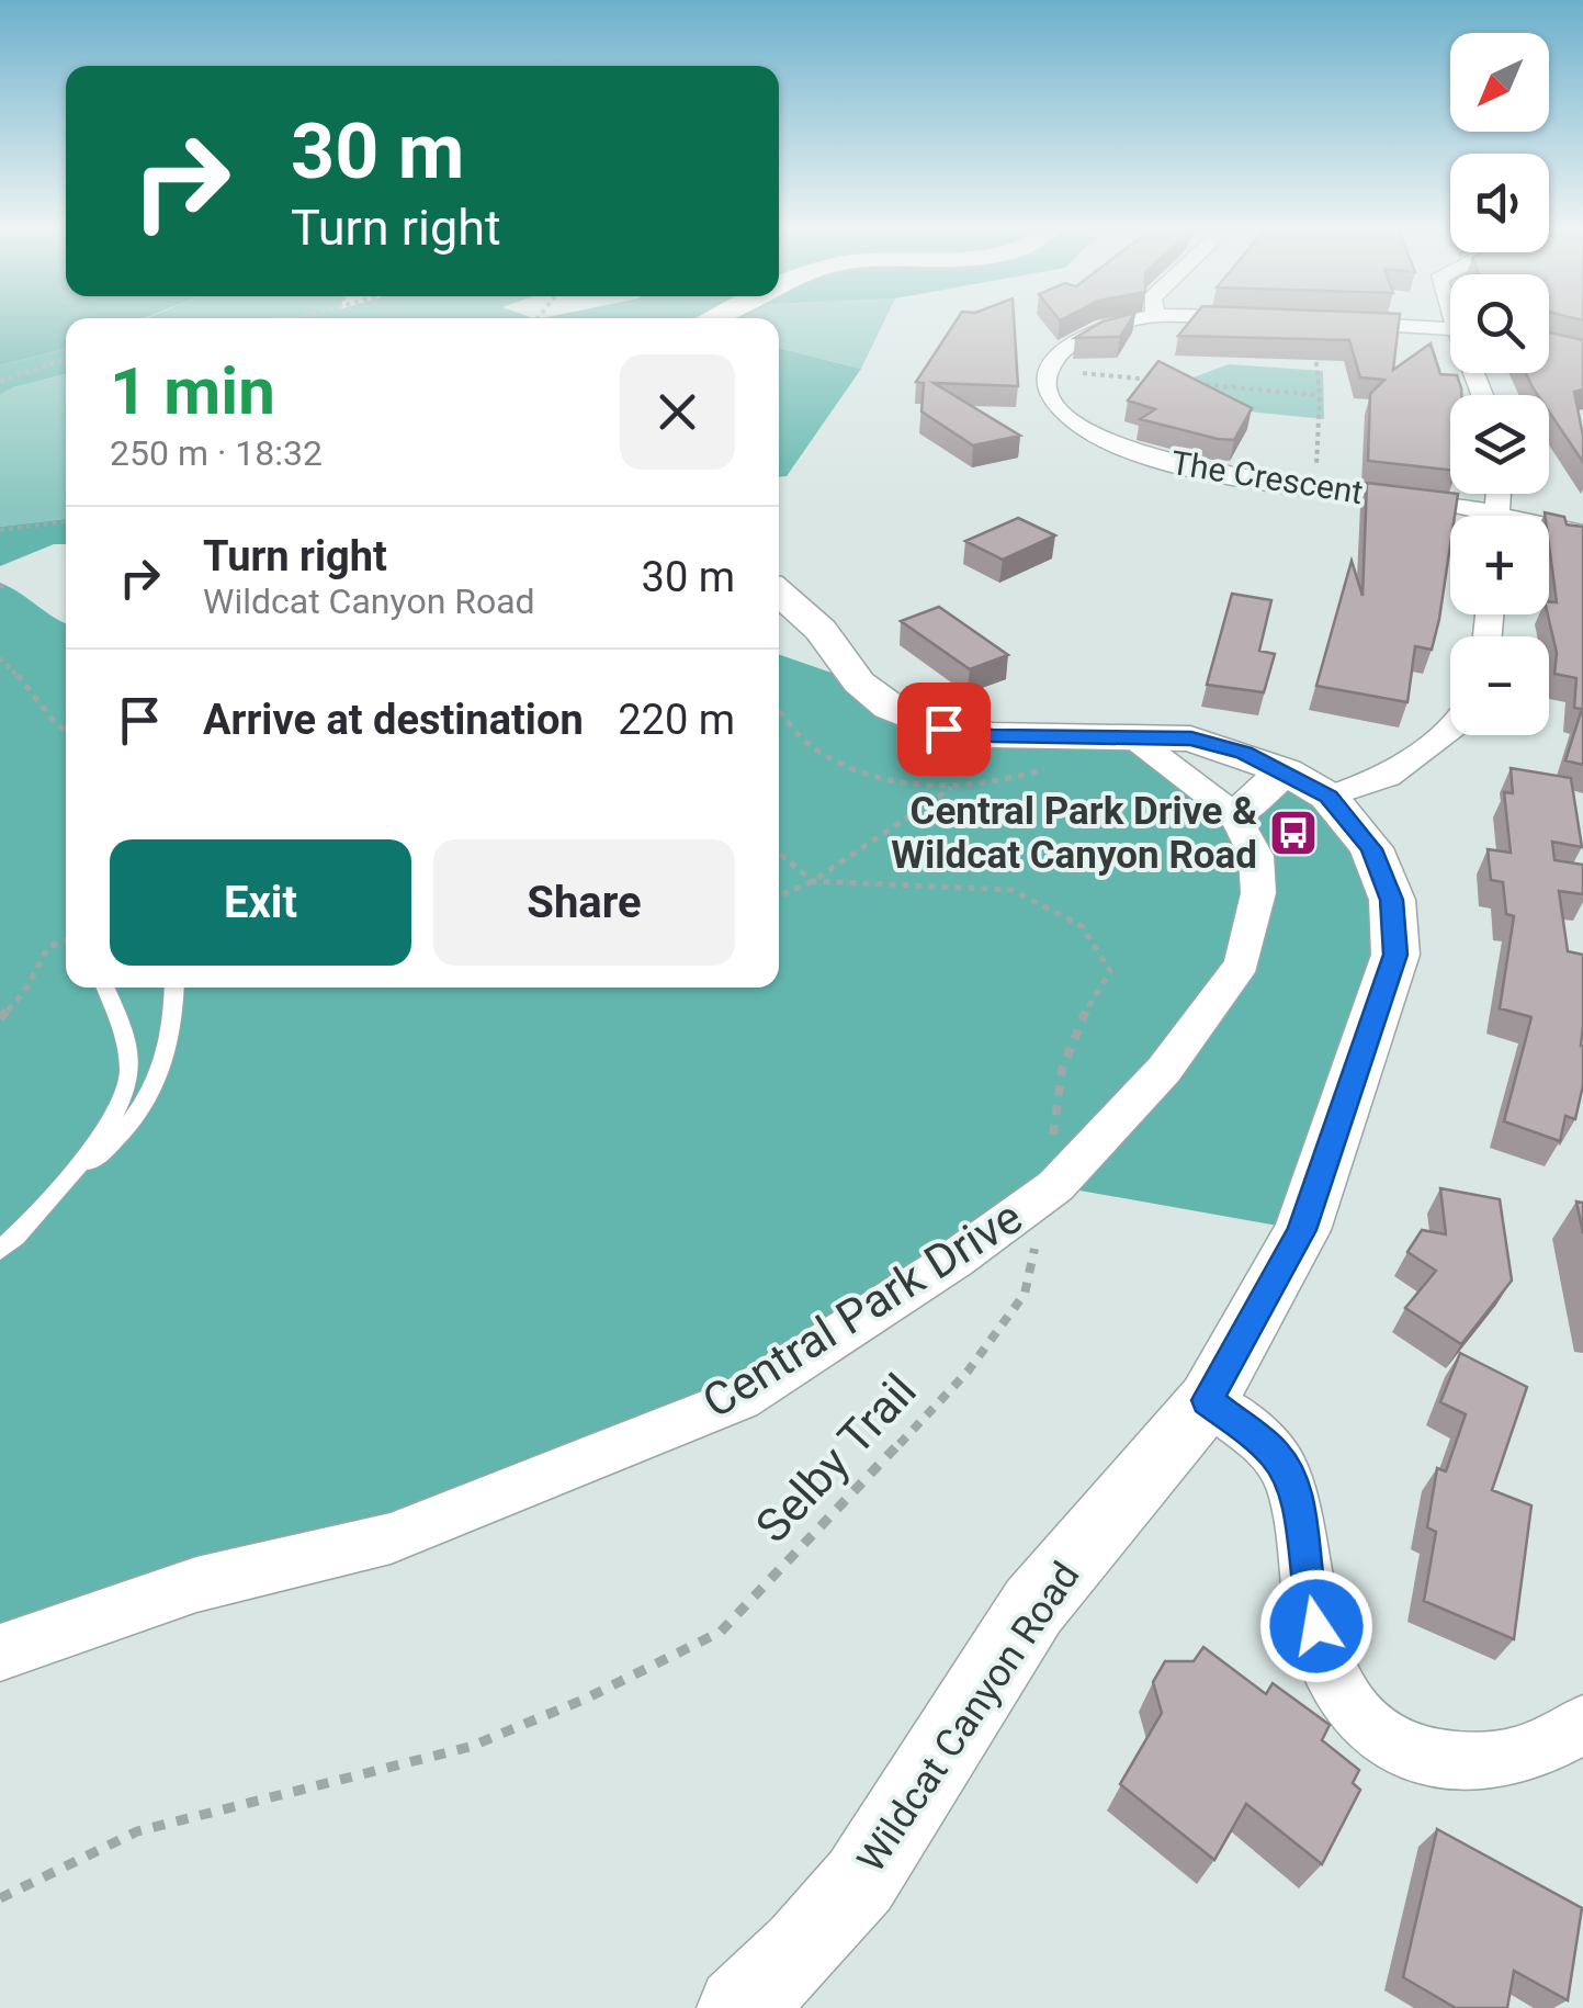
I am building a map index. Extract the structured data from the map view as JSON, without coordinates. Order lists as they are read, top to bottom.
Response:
{
  "streets": {
    "street": ["The Crescent", "Central Park Drive", "Wildcat Canyon Road"],
    "path": ["Selby Trail"]
  },
  "crossings": [
    ["Central Park Drive", "Selby Trail"]
  ],
  "places": {
    "bus stop": ["Central Park Drive & Wildcat Canyon Road"]
  },
  "north": "bottom left",
  "page": {
    "map_buttons": ["+", "−"],
    "turn": ["30 m", "Turn right"],
    "heading": ["1 min", "250 m · 18:32"],
    "list": [
      {
        "name": "Turn right",
        "note": "Wildcat Canyon Road",
        "value": "30 m"
      },
      {
        "name": "Arrive at destination",
        "value": "220 m"
      }
    ],
    "buttons": ["Exit", "Share"]
  }
}
